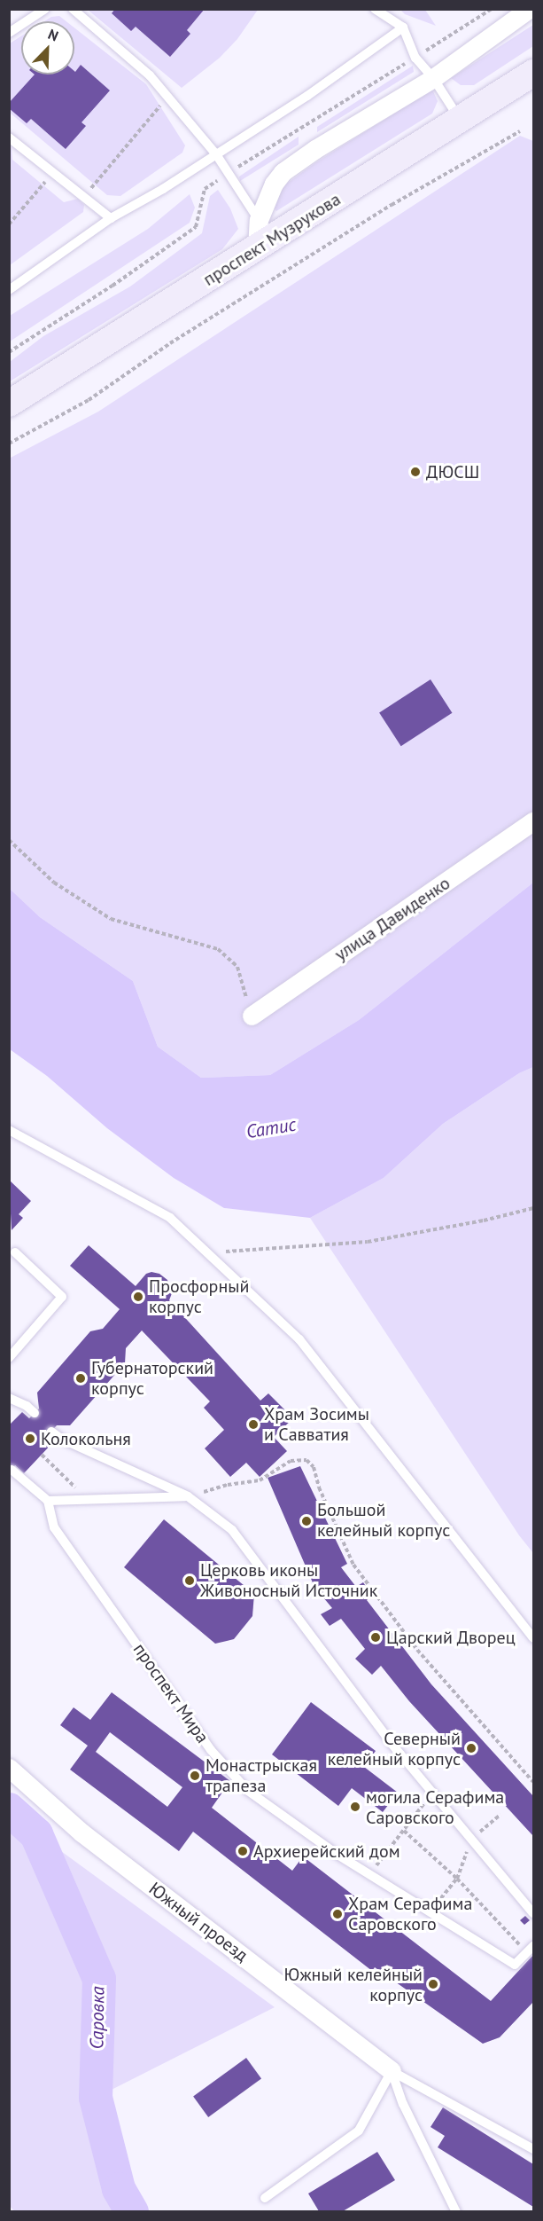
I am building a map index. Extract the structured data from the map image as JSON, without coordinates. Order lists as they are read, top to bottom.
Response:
{
  "streets": {
    "main road": ["проспект Музрукова"],
    "street": ["улица Давиденко", "Южный проезд"],
    "lane": ["проспект Мира"]
  },
  "water": ["Сатис", "Саровка"],
  "places": [
    "ДЮСШ",
    "Просфорный корпус",
    "Губернаторский корпус",
    "Храм Зосимы и Савватия",
    "Колокольня",
    "Большой келейный корпус",
    "Церковь иконы Живоносный Источник",
    "Царский Дворец",
    "Северный келейный корпус",
    "Монастрыская трапеза",
    "могила Серафима Саровского",
    "Архиерейский дом",
    "Храм Серафима Саровского",
    "Южный келейный корпус"
  ],
  "north": "top right"
}
